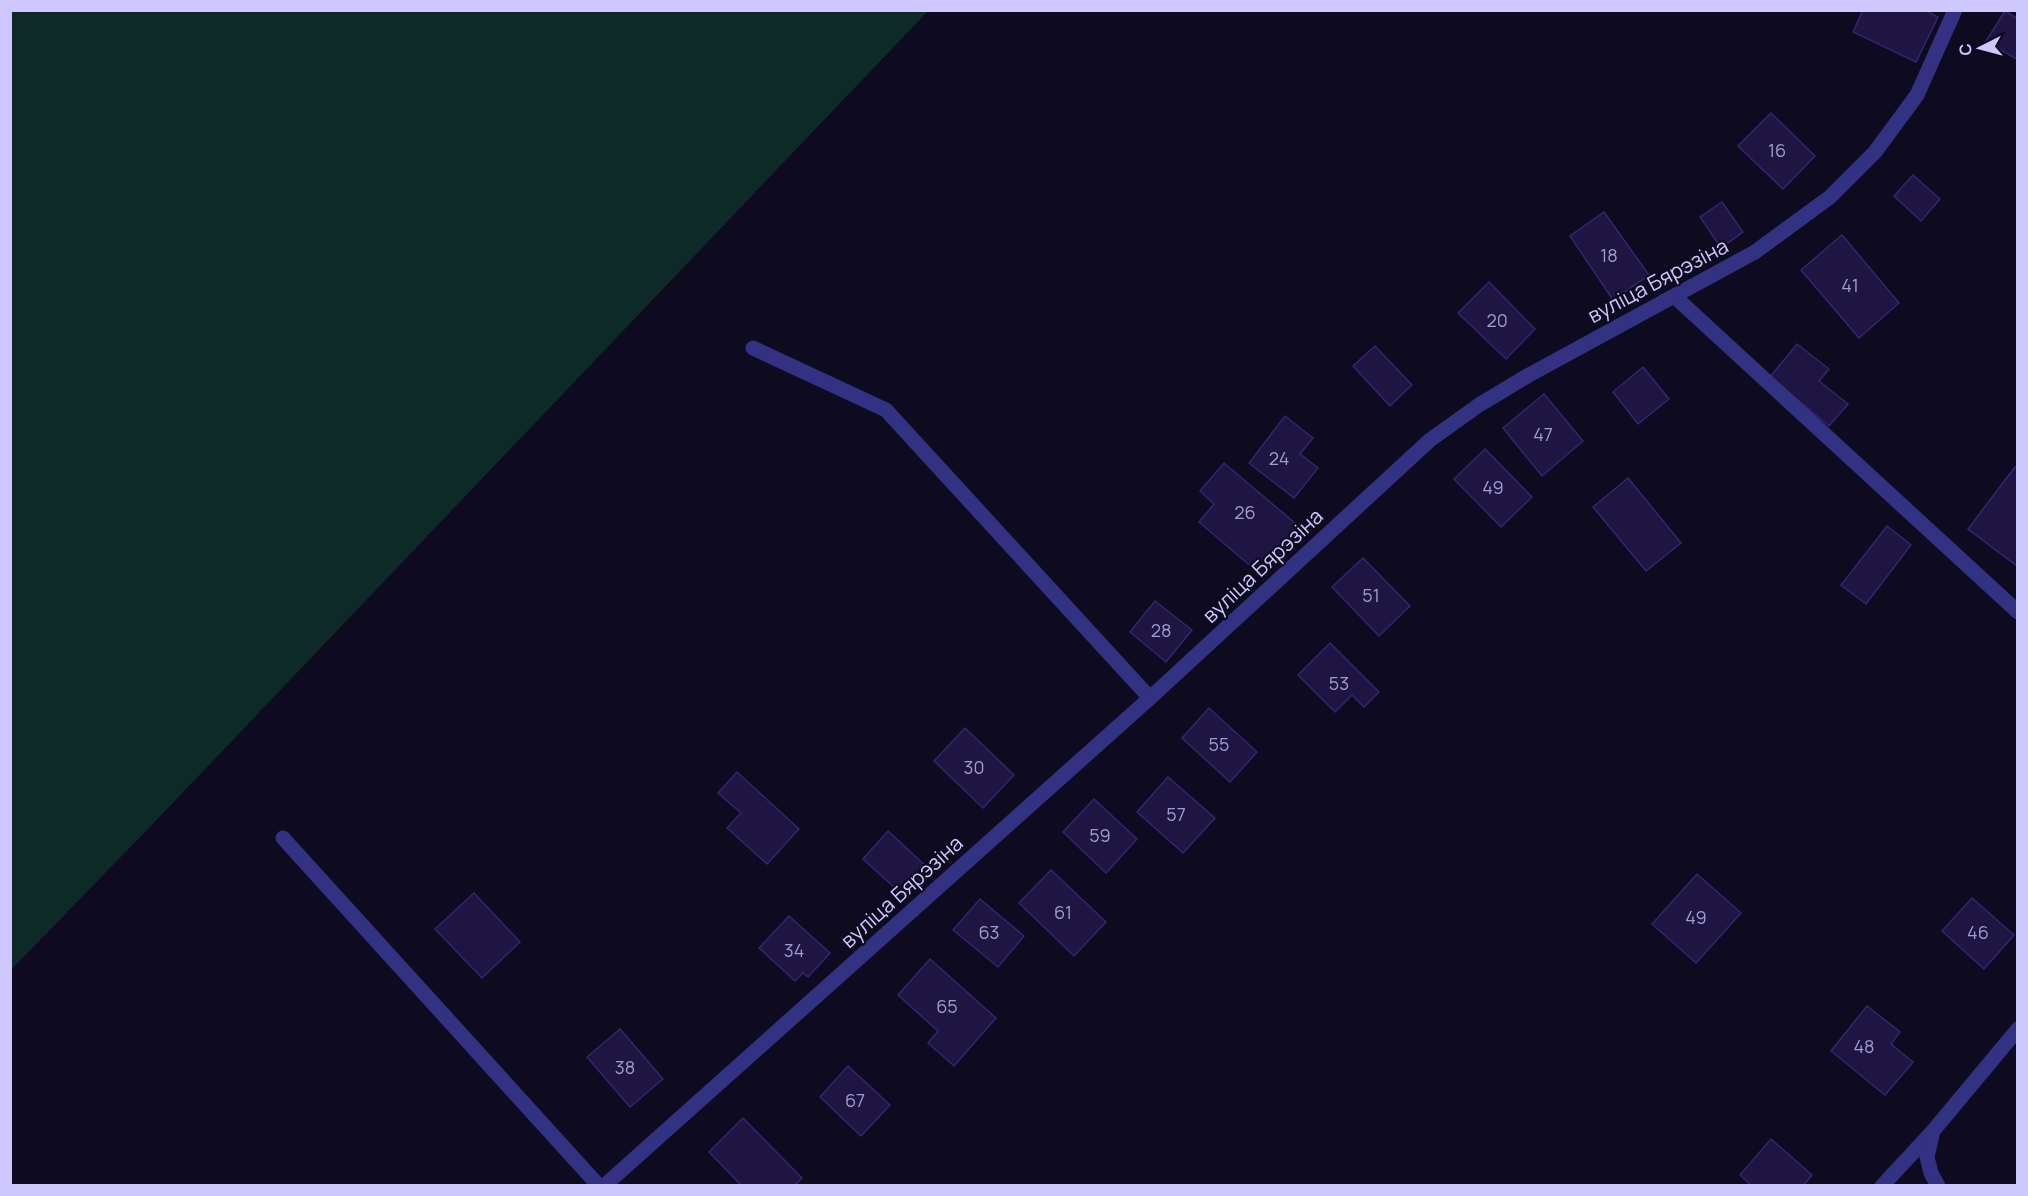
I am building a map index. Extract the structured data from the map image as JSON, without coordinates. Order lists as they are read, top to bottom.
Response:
{
  "streets": {
    "street": ["вуліца Бярэзіна"]
  },
  "house_numbers": [
    "16",
    "18",
    "41",
    "20",
    "47",
    "24",
    "49",
    "26",
    "51",
    "28",
    "53",
    "55",
    "30",
    "57",
    "59",
    "61",
    "49",
    "63",
    "46",
    "34",
    "65",
    "48",
    "38",
    "67"
  ],
  "north": "left"
}
